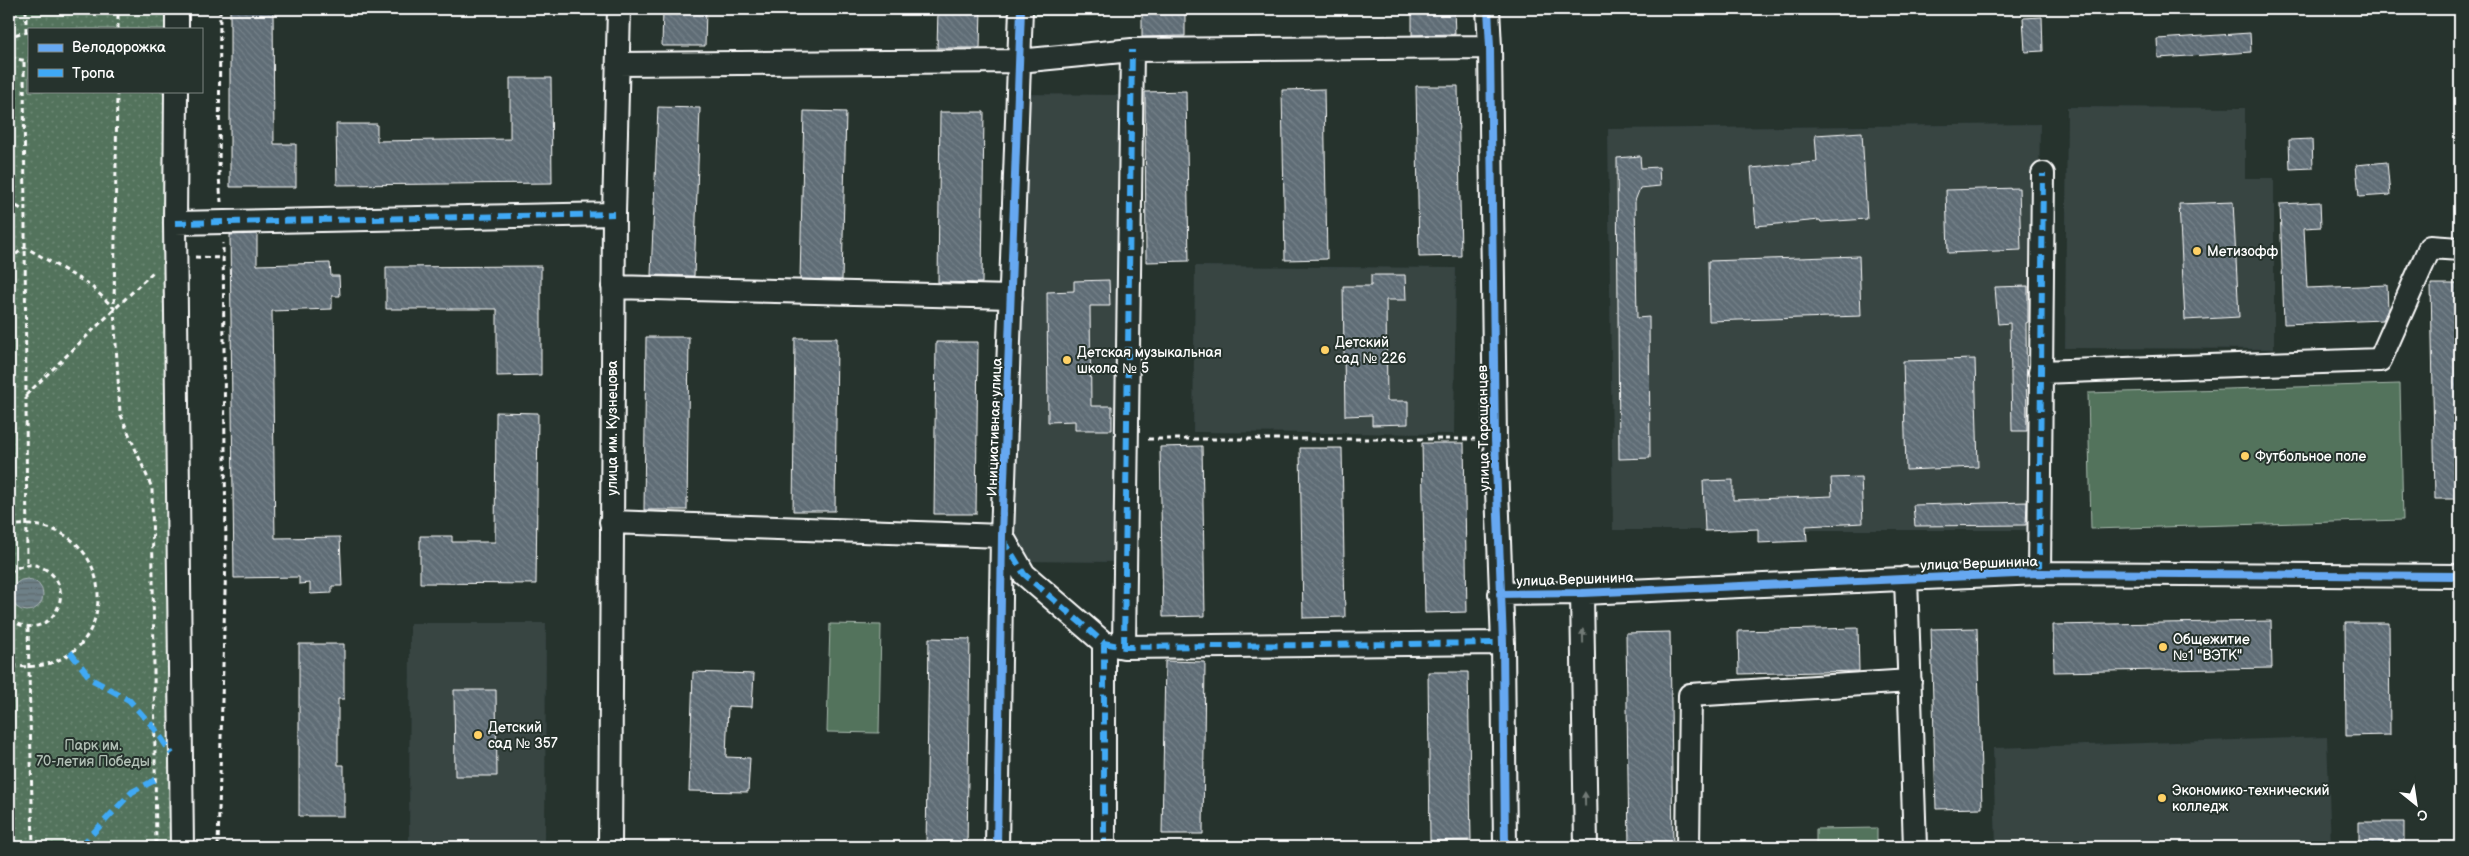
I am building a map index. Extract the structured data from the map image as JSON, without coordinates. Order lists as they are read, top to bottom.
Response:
{
  "streets": {
    "street": [
      "Инициативная улица",
      "улица им. Кузнецова",
      "улица Таращанцев",
      "улица Вершинина"
    ]
  },
  "crossings": [
    ["улица Таращанцев", "улица Вершинина"]
  ],
  "parks": ["Парк им. 70-летия Победы"],
  "places": [
    "Метизофф",
    "Детский сад № 226",
    "Детская музыкальная школа № 5",
    "Футбольное поле",
    "Общежитие №1 \"ВЭТК\"",
    "Детский сад № 357",
    "Экономико-технический колледж"
  ],
  "legend": ["Велодорожка", "Тропа"],
  "north": "bottom right"
}
